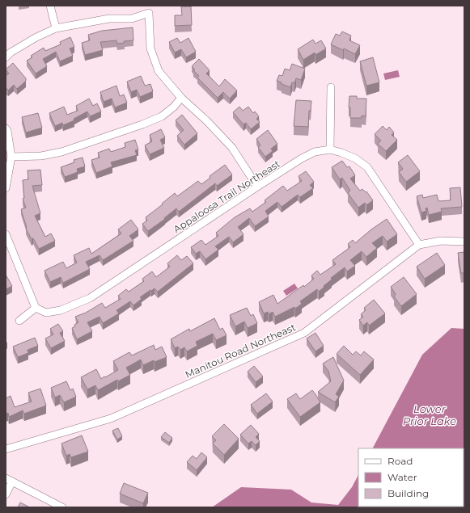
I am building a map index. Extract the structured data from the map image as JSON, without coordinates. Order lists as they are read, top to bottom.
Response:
{
  "streets": {
    "street": ["Appaloosa Trail Northeast", "Manitou Road Northeast"]
  },
  "crossings": [
    ["Appaloosa Trail Northeast", "Manitou Road Northeast"]
  ],
  "water": ["Lower Prior Lake"],
  "legend": ["Road", "Water", "Building"]
}
